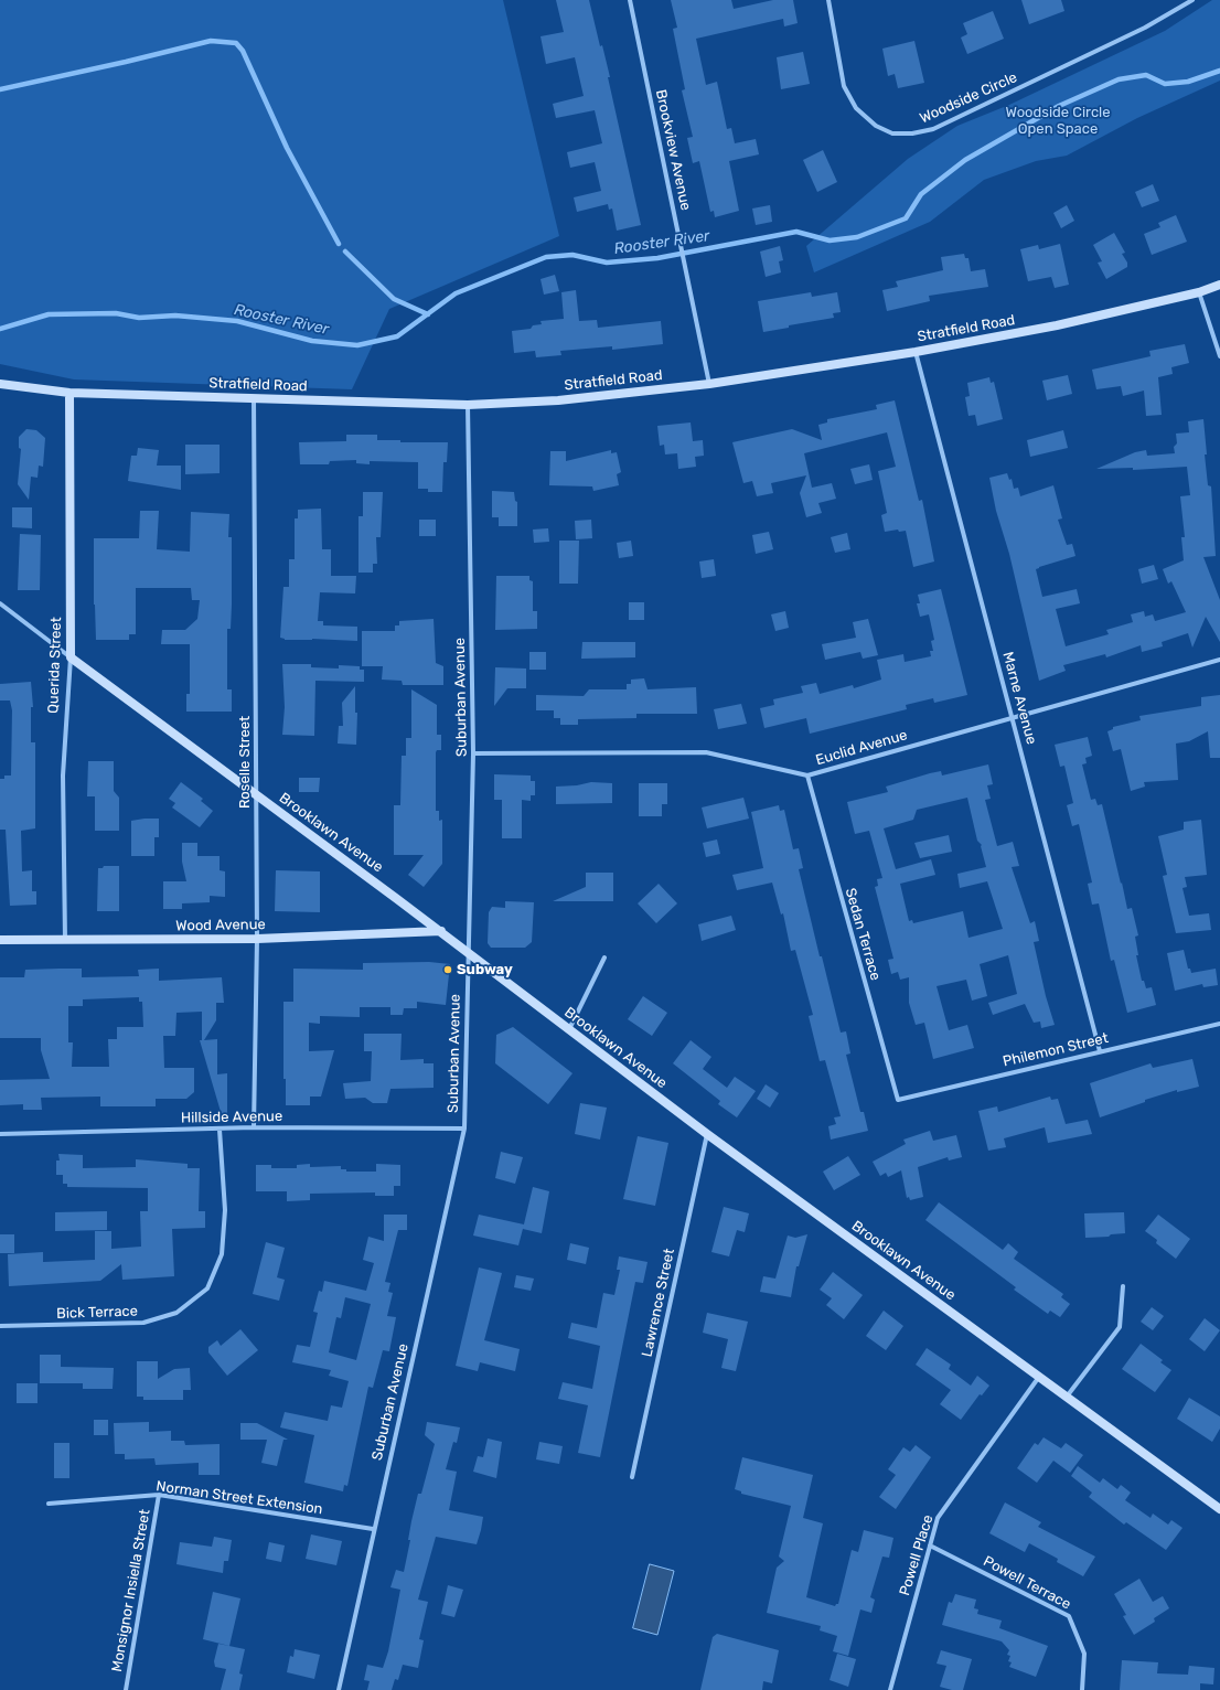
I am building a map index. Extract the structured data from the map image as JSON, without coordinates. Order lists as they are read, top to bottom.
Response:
{
  "streets": {
    "street": [
      "Woodside Circle",
      "Brookview Avenue",
      "Stratfield Road",
      "Querida Street",
      "Suburban Avenue",
      "Marne Avenue",
      "Euclid Avenue",
      "Roselle Street",
      "Brooklawn Avenue",
      "Wood Avenue",
      "Sedan Terrace",
      "Philemon Street",
      "Hillside Avenue",
      "Lawrence Street",
      "Bick Terrace",
      "Norman Street Extension",
      "Powell Place",
      "Powell Terrace",
      "Monsignor Insiella Street"
    ]
  },
  "crossings": [
    ["Brookview Avenue", "Stratfield Road"],
    ["Stratfield Road", "Querida Street"],
    ["Stratfield Road", "Suburban Avenue"],
    ["Stratfield Road", "Marne Avenue"],
    ["Stratfield Road", "Roselle Street"],
    ["Querida Street", "Brooklawn Avenue"],
    ["Querida Street", "Wood Avenue"],
    ["Suburban Avenue", "Euclid Avenue"],
    ["Suburban Avenue", "Brooklawn Avenue"],
    ["Suburban Avenue", "Hillside Avenue"],
    ["Suburban Avenue", "Norman Street Extension"],
    ["Marne Avenue", "Euclid Avenue"],
    ["Marne Avenue", "Philemon Street"],
    ["Euclid Avenue", "Sedan Terrace"],
    ["Roselle Street", "Brooklawn Avenue"],
    ["Roselle Street", "Wood Avenue"],
    ["Roselle Street", "Hillside Avenue"],
    ["Brooklawn Avenue", "Wood Avenue"],
    ["Brooklawn Avenue", "Lawrence Street"],
    ["Brooklawn Avenue", "Powell Place"],
    ["Sedan Terrace", "Philemon Street"],
    ["Hillside Avenue", "Bick Terrace"],
    ["Norman Street Extension", "Monsignor Insiella Street"],
    ["Powell Place", "Powell Terrace"]
  ],
  "water": ["Rooster River"],
  "parks": ["Woodside Circle Open Space"],
  "places": ["Subway"]
}
